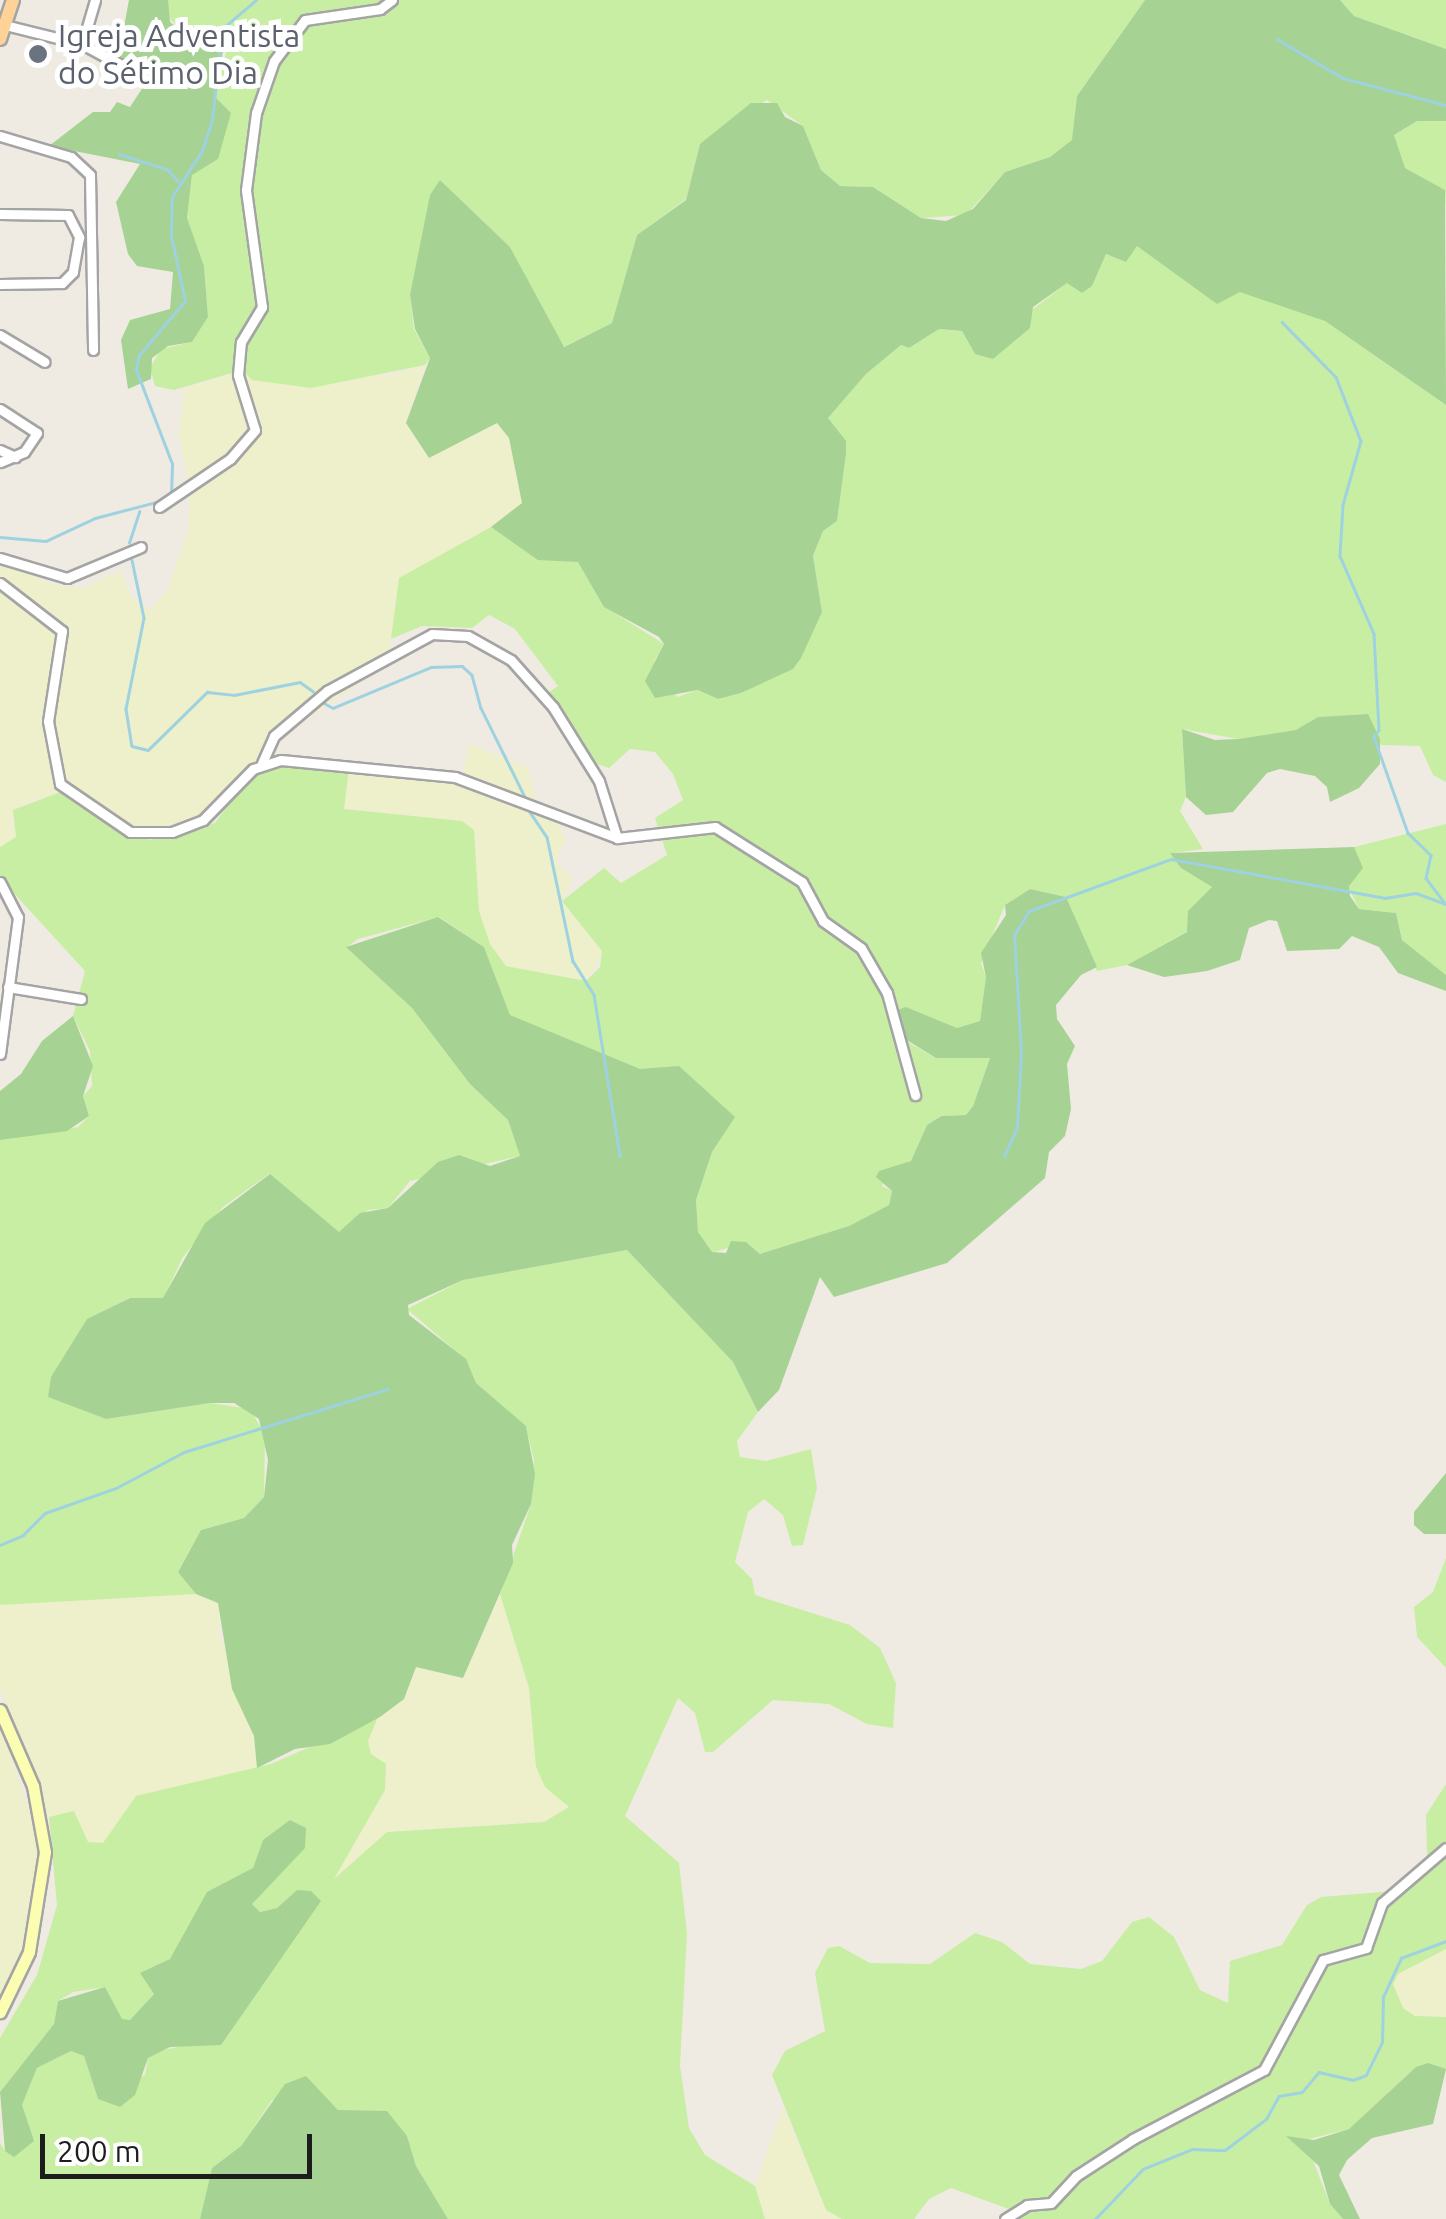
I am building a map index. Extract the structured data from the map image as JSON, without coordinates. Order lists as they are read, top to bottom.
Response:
{
  "places": ["Igreja Adventista do Sétimo Dia"],
  "scale_bar": "200 m"
}
